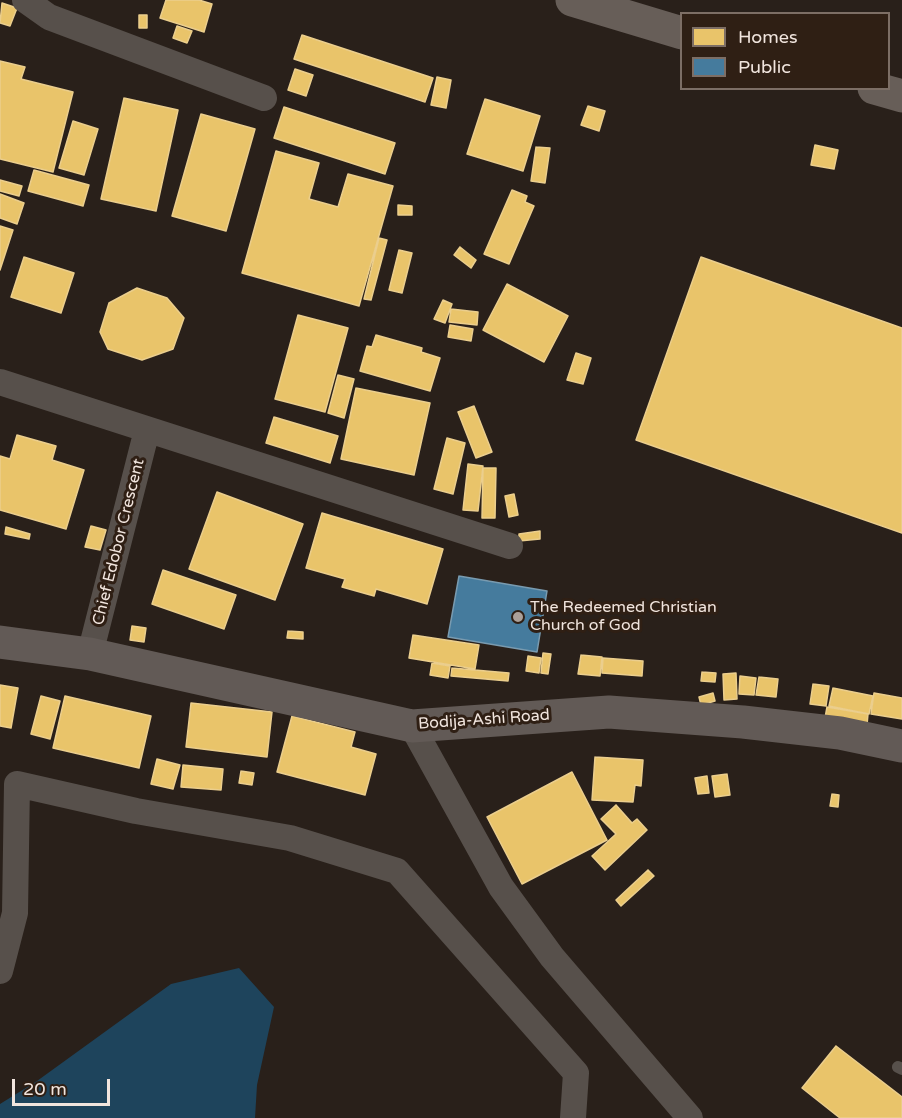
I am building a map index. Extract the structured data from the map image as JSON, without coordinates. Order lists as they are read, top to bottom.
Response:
{
  "streets": {
    "street": ["Chief Edobor Crescent", "Bodija-Ashi Road"]
  },
  "crossings": [
    ["Chief Edobor Crescent", "Bodija-Ashi Road"]
  ],
  "places": ["The Redeemed Christian Church of God"],
  "legend": ["Homes", "Public"],
  "scale_bar": "20 m"
}
